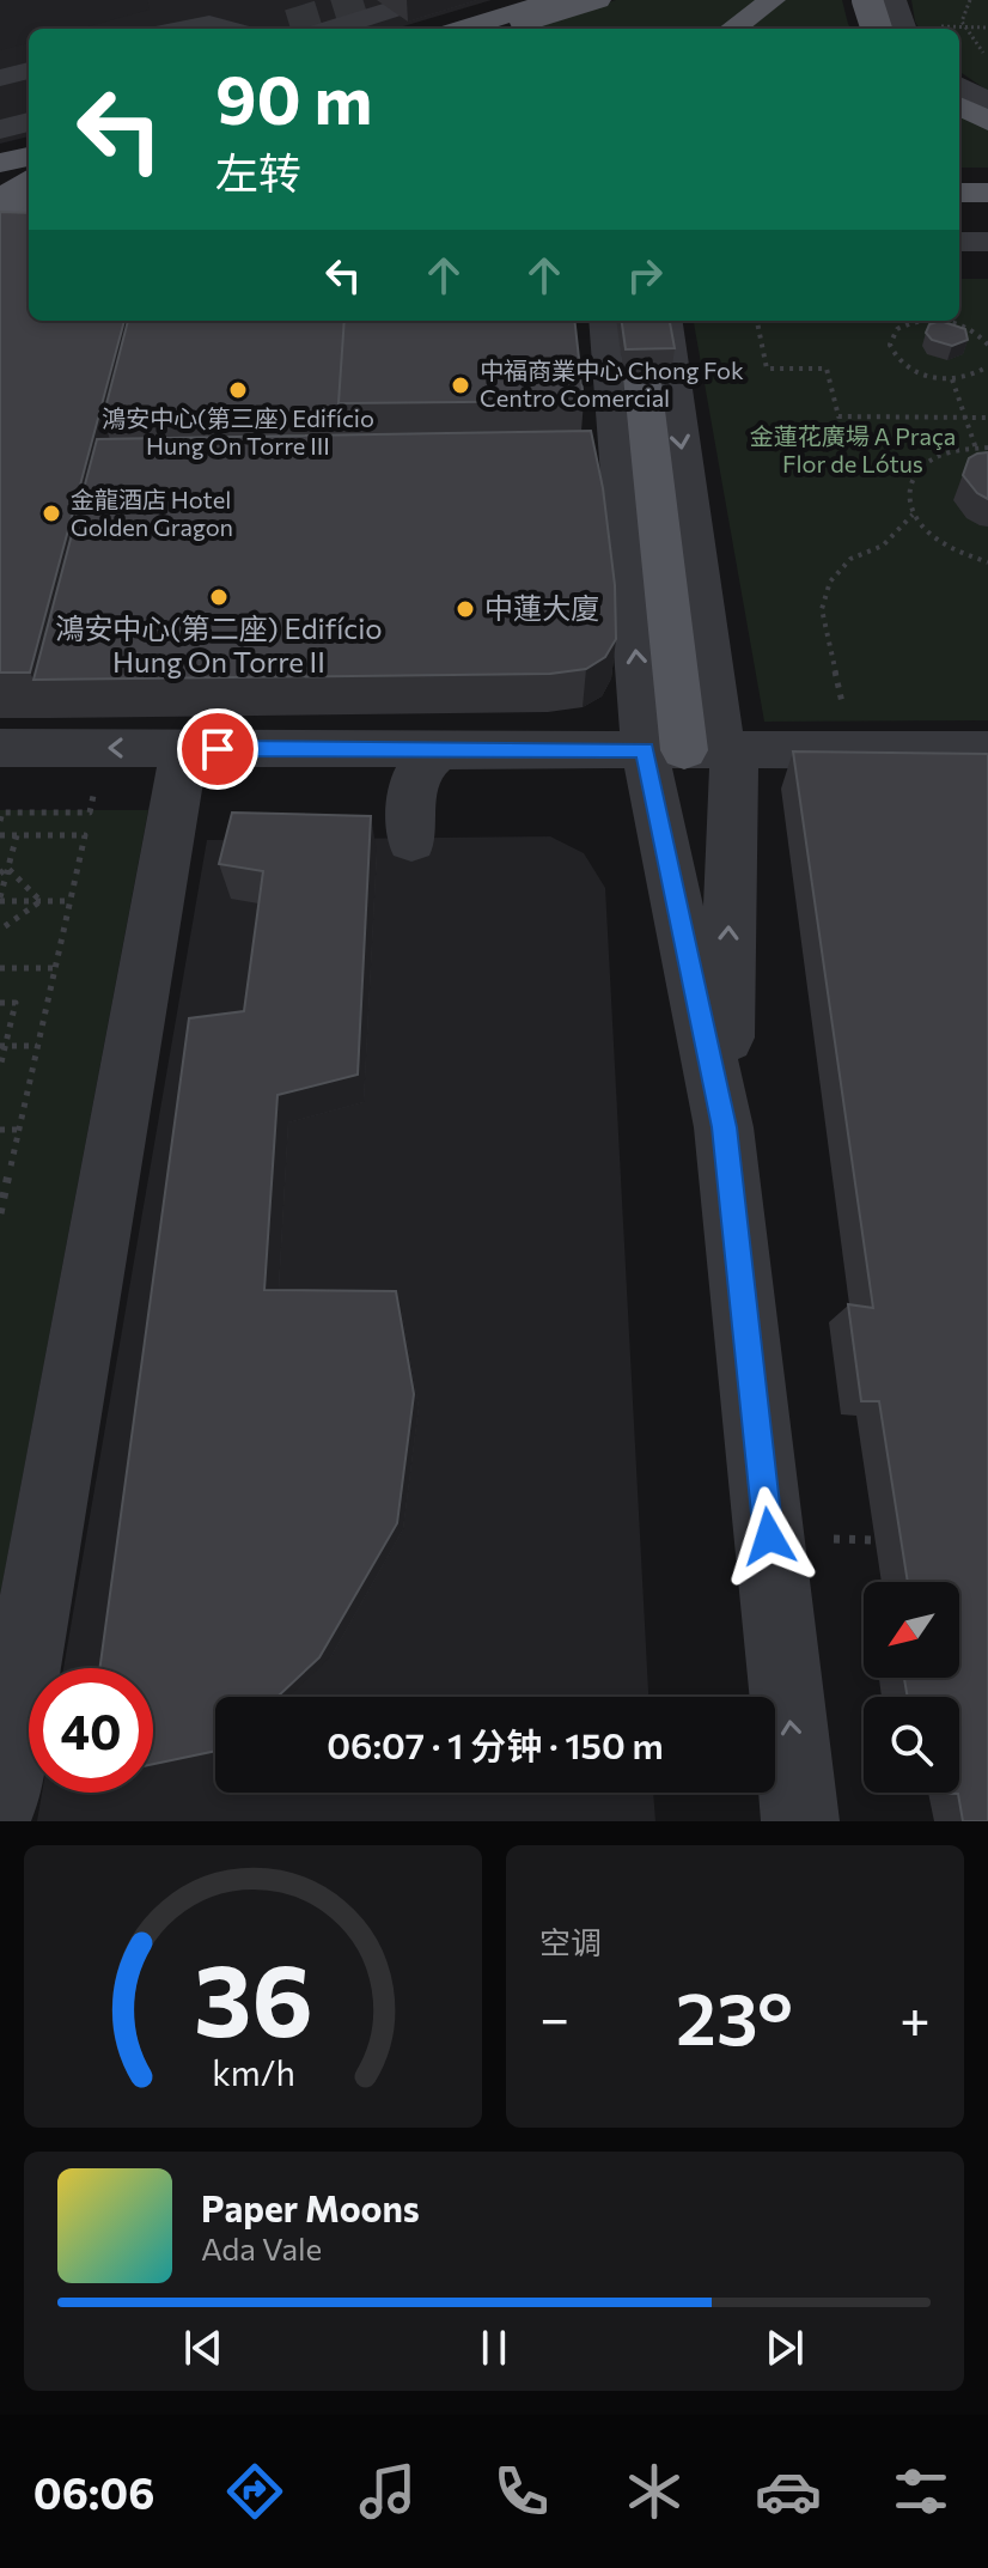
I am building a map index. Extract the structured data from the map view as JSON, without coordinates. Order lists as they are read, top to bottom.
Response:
{
  "parks": ["金蓮花廣場 A Praça Flor de Lótus"],
  "places": [
    "中福商業中心 Chong Fok Centro Comercial",
    "鴻安中心(第三座) Edifício Hung On Torre III",
    "金龍酒店 Hotel Golden Gragon",
    "鴻安中心(第二座) Edifício Hung On Torre II",
    "中蓮大廈"
  ],
  "north": "bottom left",
  "page": {
    "turn": ["90 m", "左转"],
    "limit": "40",
    "trip": "06:07 · 1 分钟 · 150 m",
    "tile": "空调",
    "heat": ["−", "23°", "+"],
    "song": ["Paper Moons", "Ada Vale"],
    "tabs": "06:06",
    "gauge": ["36", "km/h"]
  }
}
